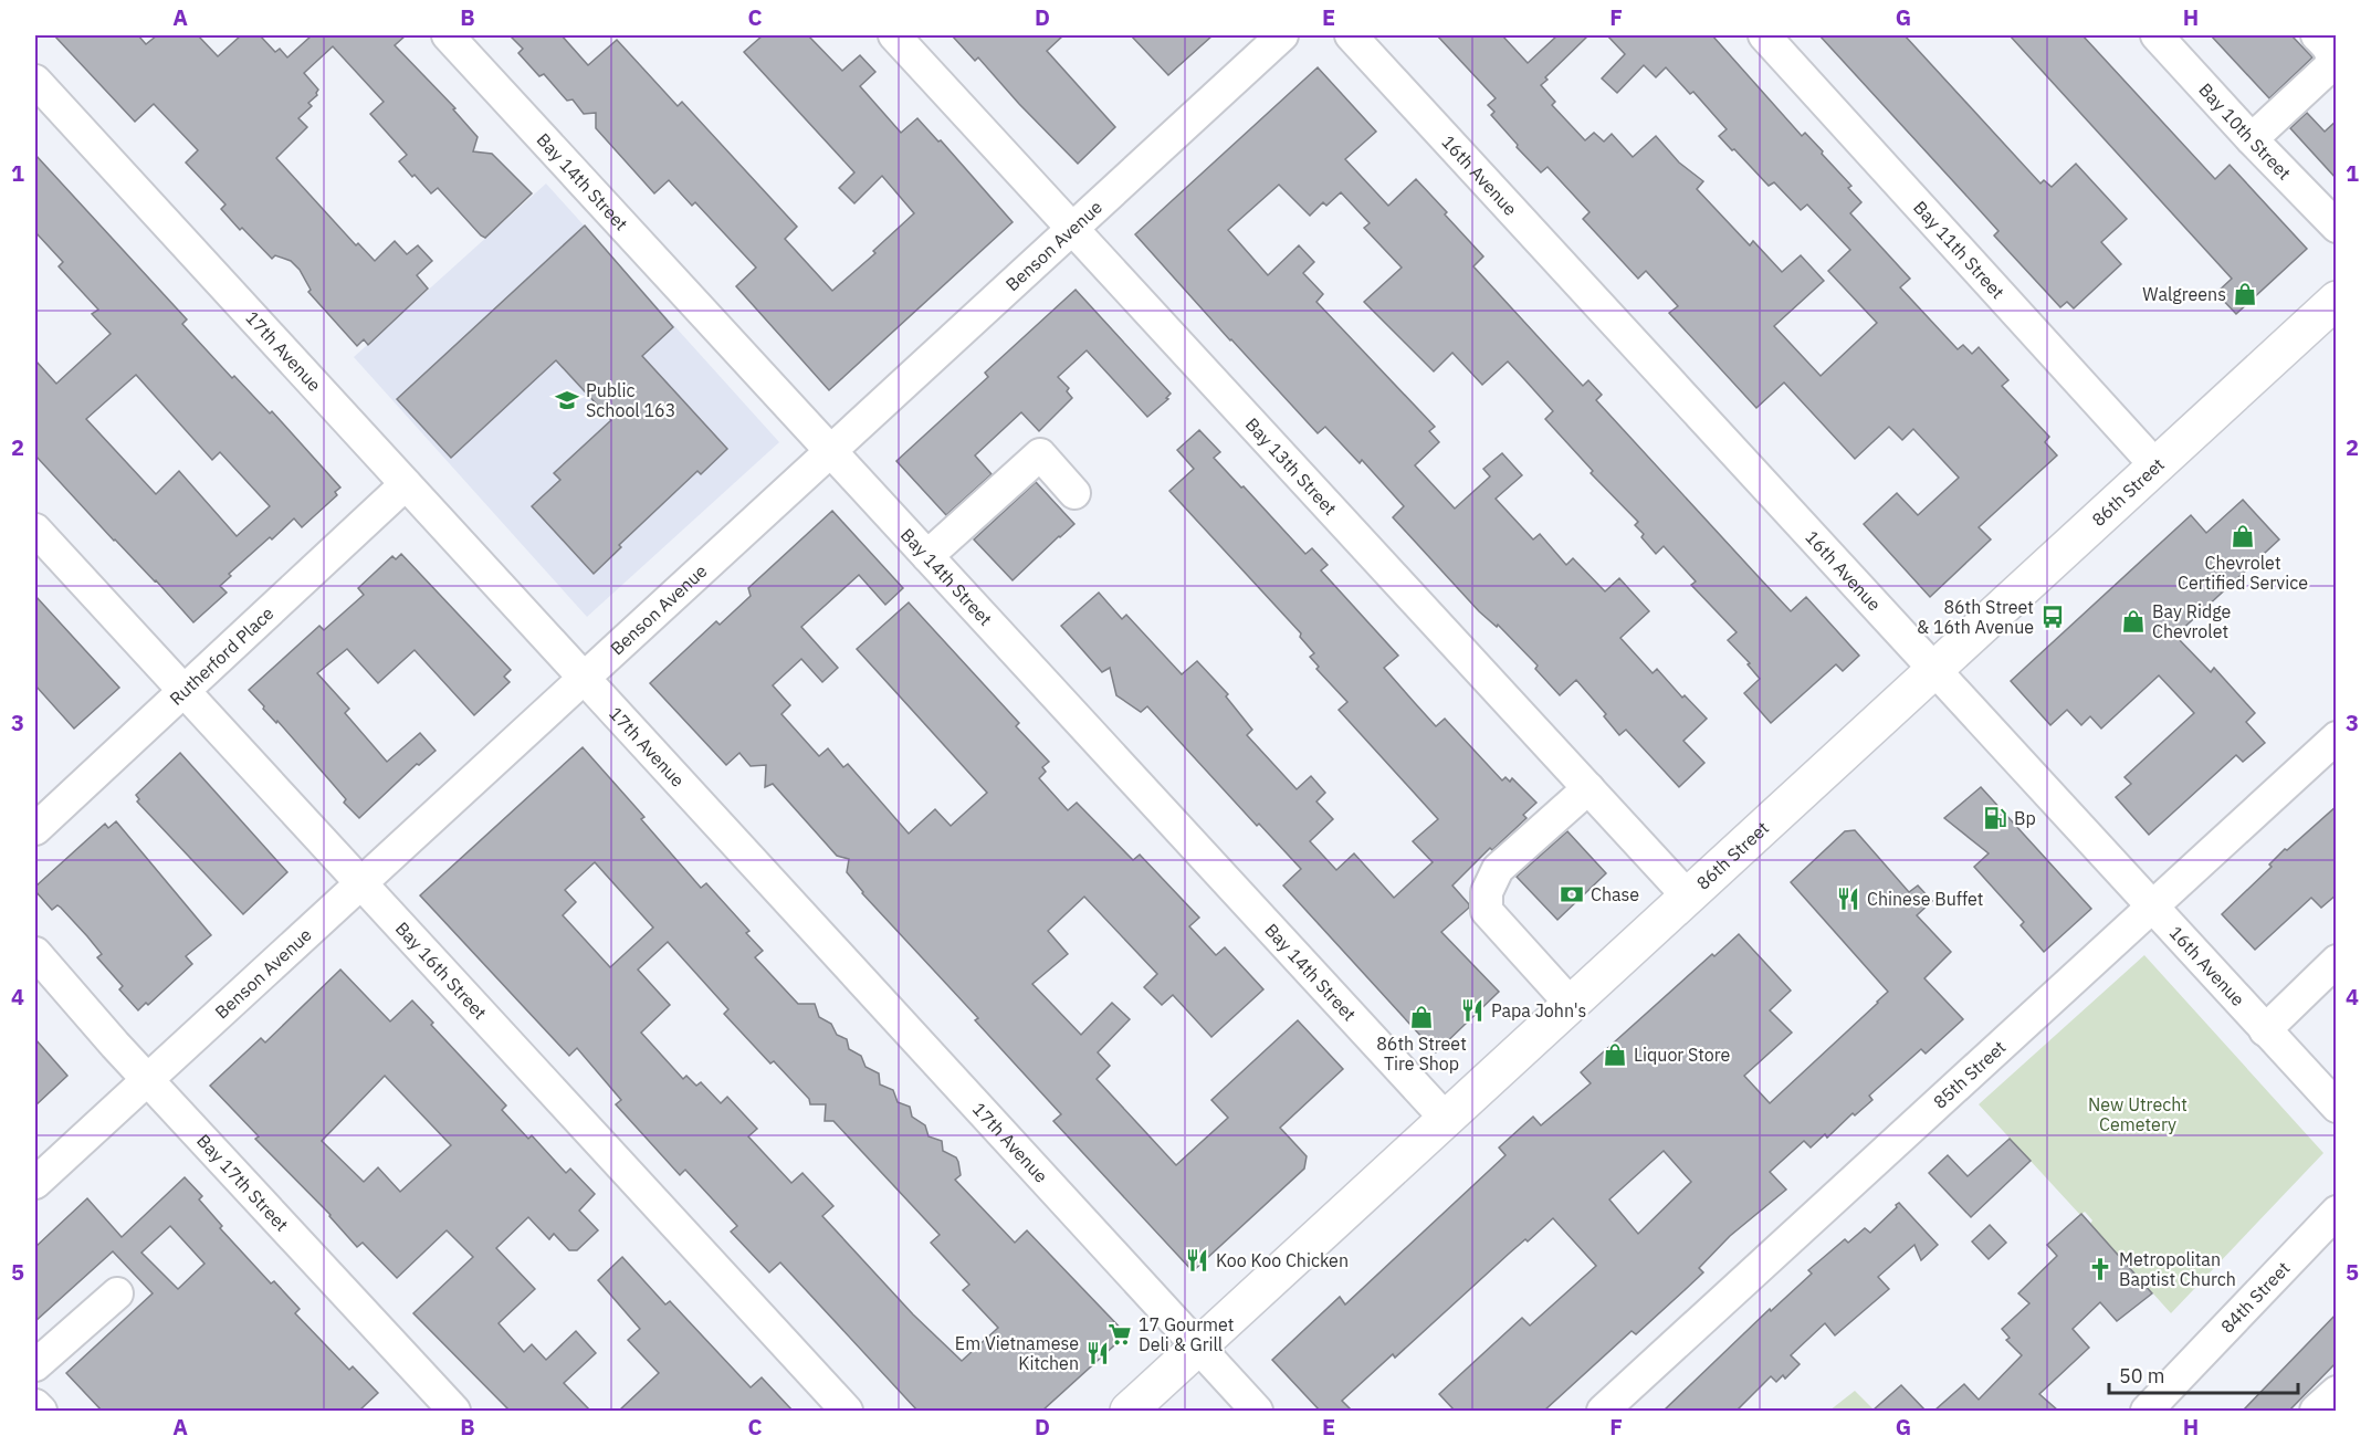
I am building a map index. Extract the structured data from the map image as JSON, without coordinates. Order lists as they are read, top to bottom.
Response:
{
  "streets": {
    "main road": ["86th Street"],
    "street": [
      "Bay 10th Street",
      "16th Avenue",
      "Bay 14th Street",
      "Benson Avenue",
      "Bay 11th Street",
      "17th Avenue",
      "Bay 13th Street",
      "Rutherford Place",
      "Bay 16th Street",
      "85th Street",
      "Bay 17th Street",
      "84th Street"
    ]
  },
  "crossings": [
    ["16th Avenue", "86th Street"],
    ["16th Avenue", "85th Street"],
    ["Bay 14th Street", "Benson Avenue"],
    ["Bay 14th Street", "86th Street"],
    ["Benson Avenue", "17th Avenue"],
    ["Benson Avenue", "Bay 13th Street"],
    ["Benson Avenue", "Bay 16th Street"],
    ["Benson Avenue", "Bay 17th Street"],
    ["Bay 11th Street", "86th Street"],
    ["17th Avenue", "86th Street"],
    ["17th Avenue", "Rutherford Place"],
    ["Bay 13th Street", "86th Street"],
    ["Rutherford Place", "Bay 16th Street"]
  ],
  "parks": ["New Utrecht Cemetery"],
  "places": {
    "shop": [
      "Walgreens",
      "Chevrolet Certified Service",
      "Bay Ridge Chevrolet",
      "86th Street Tire Shop",
      "Liquor Store"
    ],
    "school or university": ["Public School 163"],
    "bus stop": ["86th Street & 16th Avenue"],
    "fuel station": ["Bp"],
    "bank": ["Chase"],
    "restaurant": [
      "Chinese Buffet",
      "Papa John's",
      "Koo Koo Chicken",
      "Em Vietnamese Kitchen"
    ],
    "church": ["Metropolitan Baptist Church"],
    "supermarket": ["17 Gourmet Deli & Grill"]
  },
  "scale_bar": "50 m",
  "grid": {
    "columns": [
      "A",
      "B",
      "C",
      "D",
      "E",
      "F",
      "G",
      "H"
    ],
    "rows": [
      "1",
      "2",
      "3",
      "4",
      "5"
    ]
  }
}
